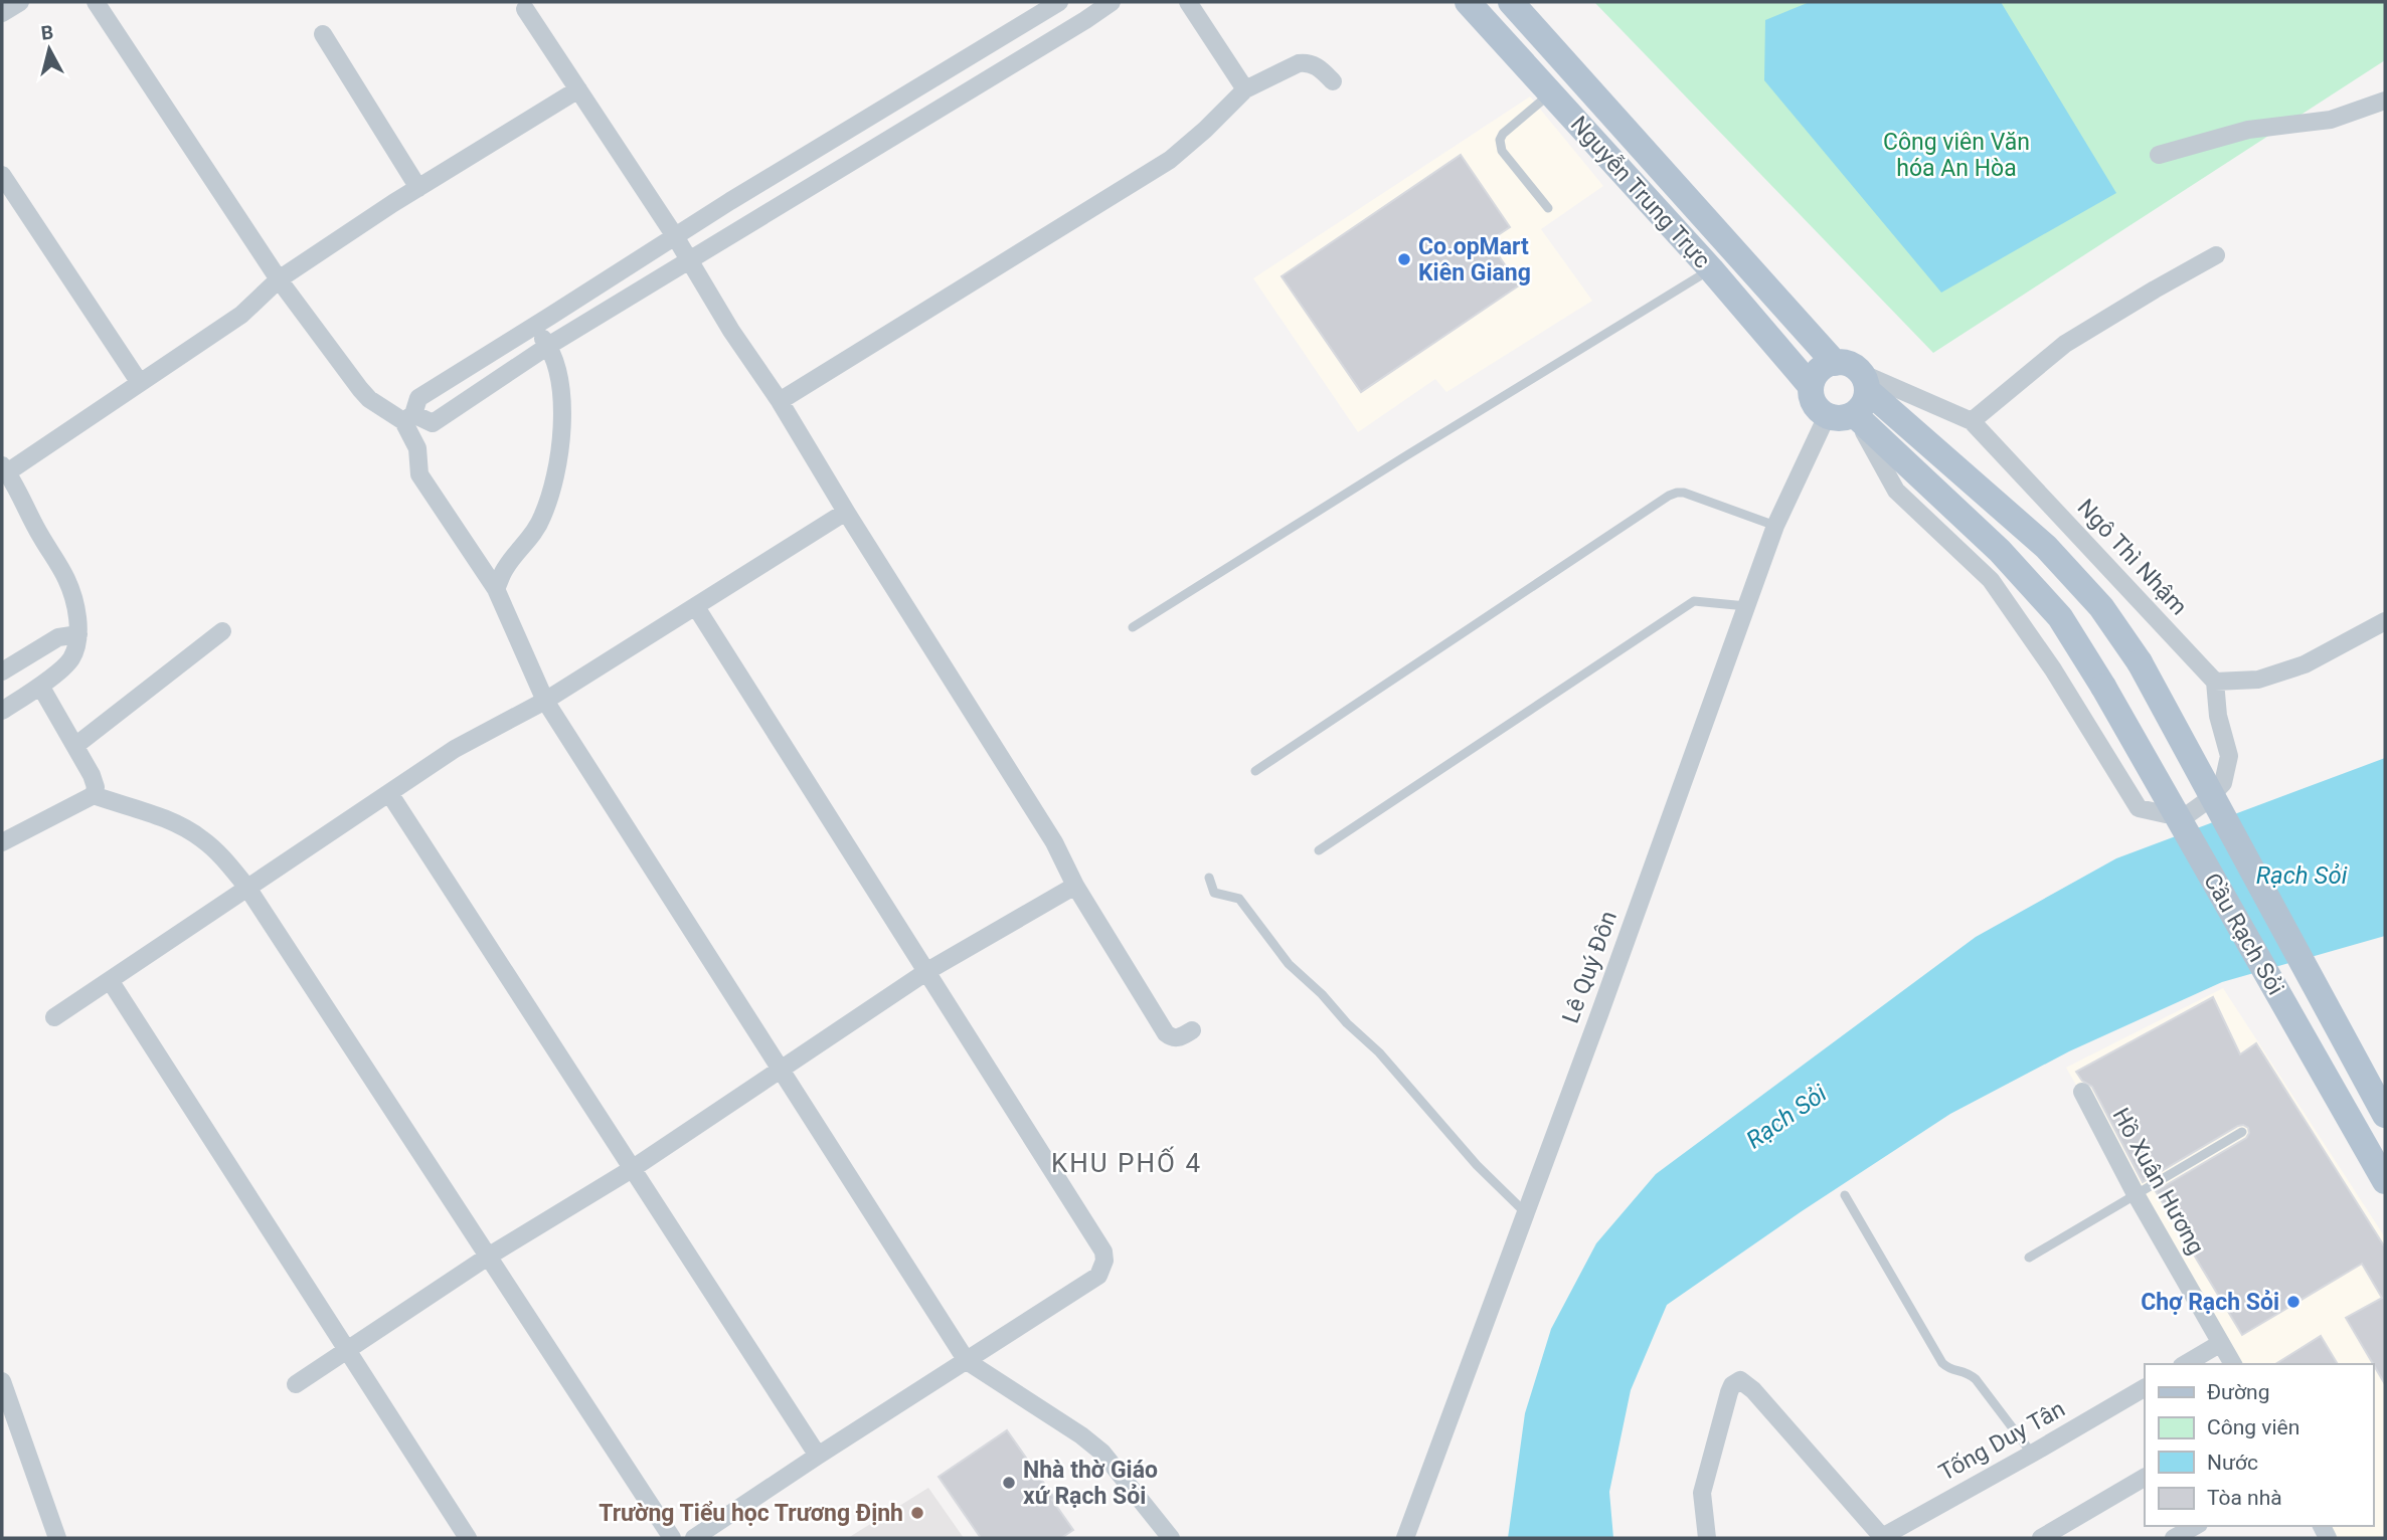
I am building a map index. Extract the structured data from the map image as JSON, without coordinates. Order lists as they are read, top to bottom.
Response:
{
  "streets": {
    "main road": ["Nguyễn Trung Trực", "Cầu Rạch Sỏi"],
    "street": [
      "Ngô Thì Nhậm",
      "Lê Quý Đôn",
      "Hồ Xuân Hương",
      "Tống Duy Tân"
    ]
  },
  "crossings": [
    ["Nguyễn Trung Trực", "Ngô Thì Nhậm"],
    ["Nguyễn Trung Trực", "Cầu Rạch Sỏi"],
    ["Nguyễn Trung Trực", "Lê Quý Đôn"],
    ["Ngô Thì Nhậm", "Cầu Rạch Sỏi"],
    ["Ngô Thì Nhậm", "Lê Quý Đôn"],
    ["Cầu Rạch Sỏi", "Lê Quý Đôn"]
  ],
  "districts": ["KHU PHỐ 4"],
  "water": ["Rạch Sỏi"],
  "parks": ["Công viên Văn hóa An Hòa"],
  "places": [
    "Co.opMart Kiên Giang",
    "Chợ Rạch Sỏi",
    "Nhà thờ Giáo xứ Rạch Sỏi",
    "Trường Tiểu học Trương Định"
  ],
  "legend": [
    "Đường",
    "Công viên",
    "Nước",
    "Tòa nhà"
  ],
  "north": "top"
}
